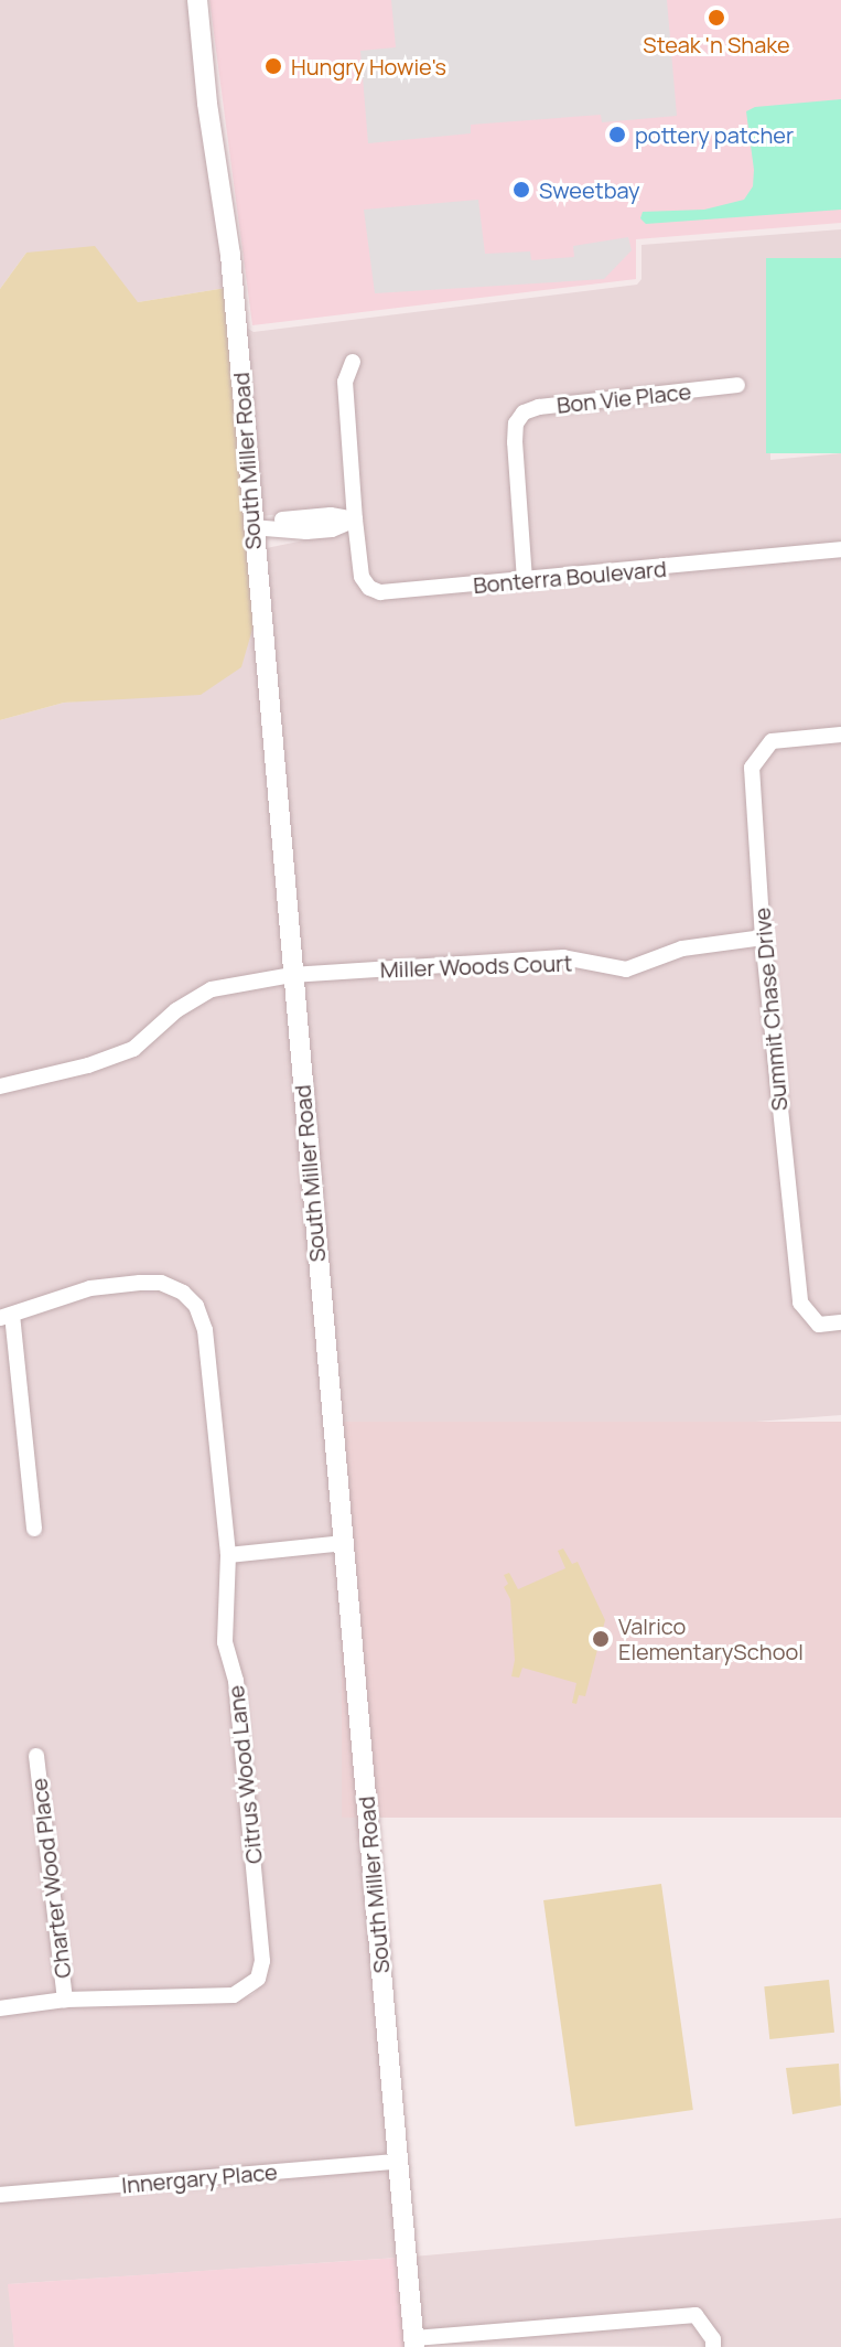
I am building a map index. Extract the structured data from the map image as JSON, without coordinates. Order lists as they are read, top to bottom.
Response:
{
  "streets": {
    "street": [
      "Bon Vie Place",
      "South Miller Road",
      "Bonterra Boulevard",
      "Miller Woods Court",
      "Summit Chase Drive",
      "Citrus Wood Lane",
      "Charter Wood Place",
      "Innergary Place"
    ]
  },
  "crossings": [
    ["Bon Vie Place", "Bonterra Boulevard"],
    ["South Miller Road", "Miller Woods Court"],
    ["South Miller Road", "Innergary Place"],
    ["Miller Woods Court", "Summit Chase Drive"],
    ["Citrus Wood Lane", "Charter Wood Place"]
  ],
  "places": [
    "Steak 'n Shake",
    "Hungry Howie's",
    "pottery patcher",
    "Sweetbay",
    "Valrico ElementarySchool"
  ]
}
